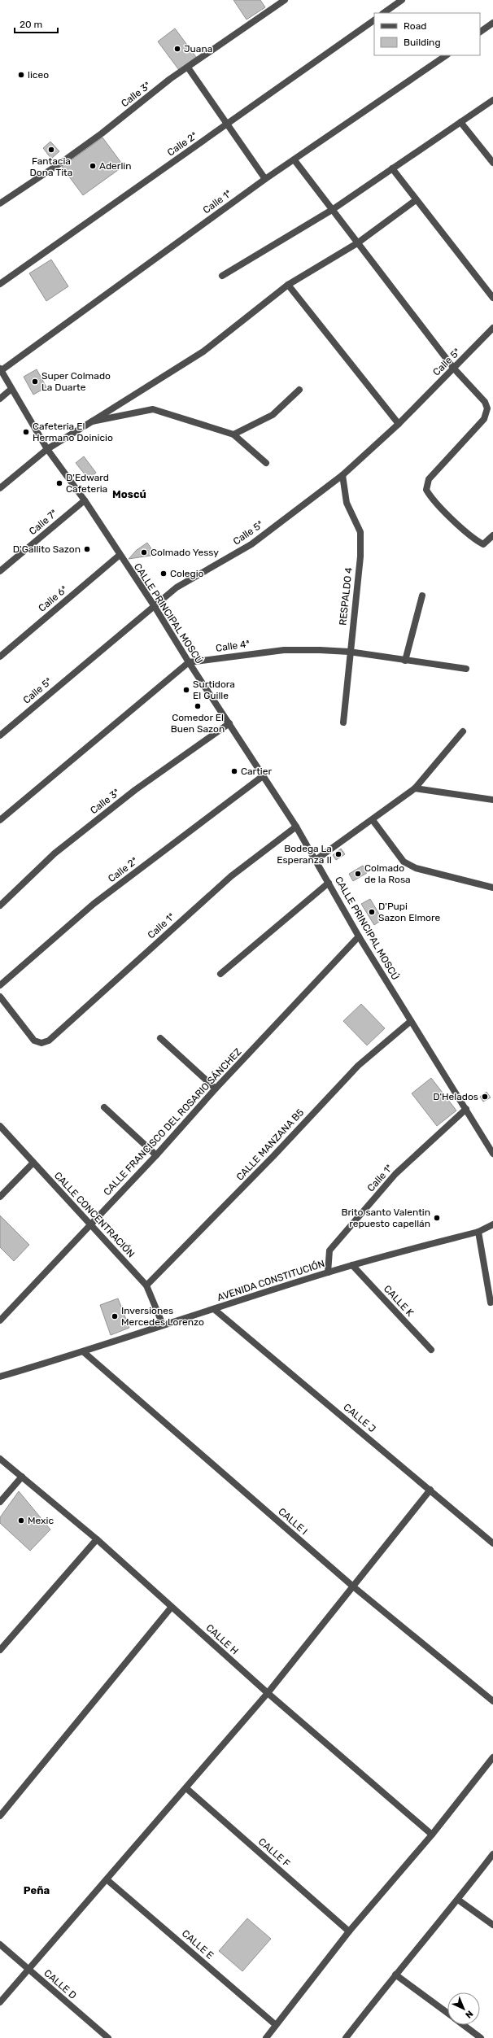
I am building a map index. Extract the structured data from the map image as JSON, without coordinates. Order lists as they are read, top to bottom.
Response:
{
  "streets": {
    "street": [
      "Calle 3ª",
      "Calle 2ª",
      "Calle 1ª",
      "Calle 5ª",
      "Calle 7ª",
      "RESPALDO 4",
      "Calle 6ª",
      "CALLE PRINCIPAL MOSCÚ",
      "Calle 4ª",
      "CALLE FRANCISCO DEL ROSARIO SÁNCHEZ",
      "CALLE MANZANA B5",
      "CALLE CONCENTRACIÓN",
      "AVENIDA CONSTITUCIÓN",
      "CALLE K",
      "CALLE J",
      "CALLE I",
      "CALLE H",
      "CALLE F",
      "CALLE E",
      "CALLE D"
    ]
  },
  "crossings": [
    ["Calle 3ª", "CALLE PRINCIPAL MOSCÚ"],
    ["Calle 2ª", "CALLE PRINCIPAL MOSCÚ"],
    ["Calle 1ª", "CALLE PRINCIPAL MOSCÚ"],
    ["Calle 1ª", "AVENIDA CONSTITUCIÓN"],
    ["Calle 5ª", "RESPALDO 4"],
    ["Calle 5ª", "CALLE PRINCIPAL MOSCÚ"],
    ["Calle 7ª", "CALLE PRINCIPAL MOSCÚ"],
    ["RESPALDO 4", "Calle 4ª"],
    ["Calle 6ª", "CALLE PRINCIPAL MOSCÚ"],
    ["CALLE PRINCIPAL MOSCÚ", "Calle 4ª"],
    ["CALLE PRINCIPAL MOSCÚ", "CALLE FRANCISCO DEL ROSARIO SÁNCHEZ"],
    ["CALLE PRINCIPAL MOSCÚ", "CALLE MANZANA B5"],
    ["CALLE FRANCISCO DEL ROSARIO SÁNCHEZ", "CALLE CONCENTRACIÓN"],
    ["CALLE MANZANA B5", "CALLE CONCENTRACIÓN"],
    ["CALLE CONCENTRACIÓN", "AVENIDA CONSTITUCIÓN"],
    ["AVENIDA CONSTITUCIÓN", "CALLE K"],
    ["AVENIDA CONSTITUCIÓN", "CALLE J"],
    ["AVENIDA CONSTITUCIÓN", "CALLE I"]
  ],
  "districts": ["Moscú", "Peña"],
  "places": [
    "Juana",
    "liceo",
    "Fantacia Dona Tita",
    "Aderlin",
    "Super Colmado La Duarte",
    "Cafeteria El Hermano Doinicio",
    "D'Edward Cafeteria",
    "D'Gallito Sazon",
    "Colmado Yessy",
    "Colegio",
    "Surtidora El Guille",
    "Comedor El Buen Sazon",
    "Cartier",
    "Bodega La Esperanza II",
    "Colmado de la Rosa",
    "D'Pupi Sazon Elmore",
    "D'Helados",
    "Brito santo Valentin repuesto capellán",
    "Inversiones Mercedes Lorenzo",
    "Mexic"
  ],
  "legend": ["Road", "Building"],
  "scale_bar": "20 m",
  "north": "bottom right"
}
